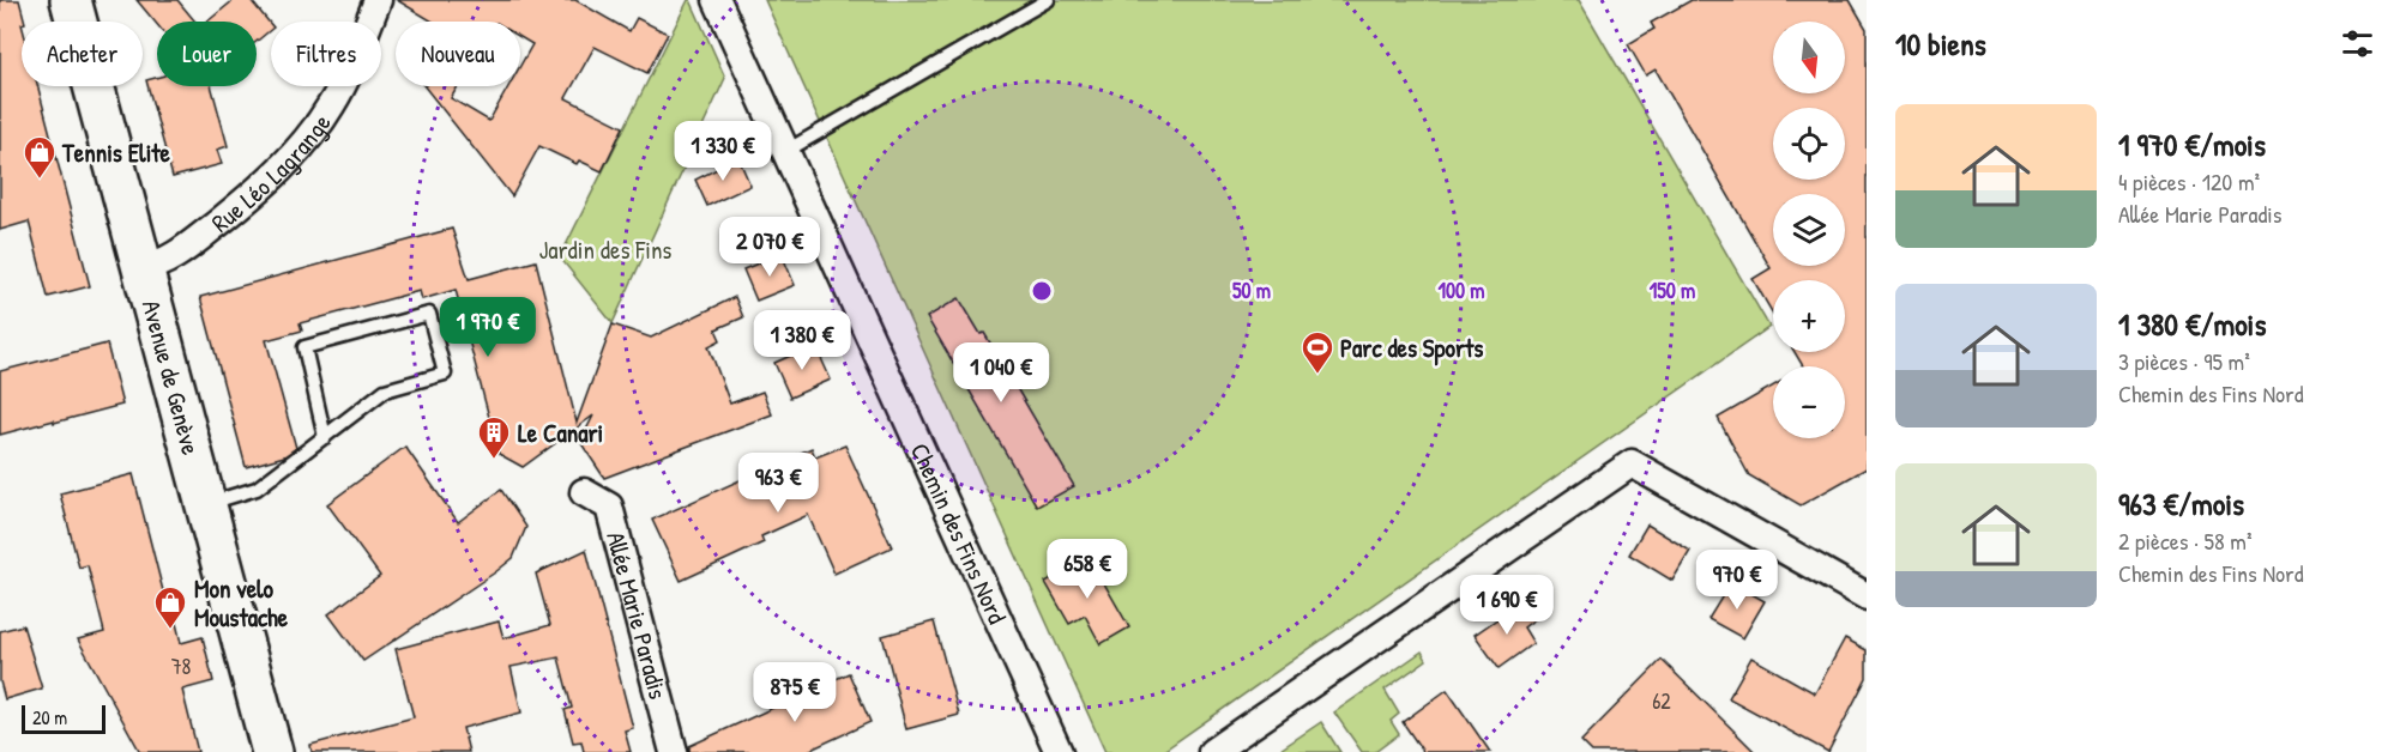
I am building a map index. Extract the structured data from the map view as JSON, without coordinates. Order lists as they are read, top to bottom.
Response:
{
  "streets": {
    "main road": ["Avenue de Genève"],
    "street": ["Rue Léo Lagrange", "Chemin des Fins Nord", "Allée Marie Paradis"]
  },
  "crossings": [
    ["Rue Léo Lagrange", "Avenue de Genève"]
  ],
  "parks": ["Jardin des Fins"],
  "places": {
    "shop": ["Tennis Elite", "Mon velo Moustache"],
    "sports": ["Parc des Sports"],
    "building": ["Le Canari"]
  },
  "house_numbers": ["78", "62"],
  "scale_bar": "20 m",
  "north": "bottom",
  "page": {
    "heading": "10 biens",
    "map_buttons": ["+", "−"],
    "chip": [
      "Acheter",
      "Louer",
      "Filtres",
      "Nouveau"
    ],
    "list": [
      {
        "name": "1 970 €/mois",
        "note": "4 pièces · 120 m² · Allée Marie Paradis"
      },
      {
        "name": "1 380 €/mois",
        "note": "3 pièces · 95 m² · Chemin des Fins Nord"
      },
      {
        "name": "963 €/mois",
        "note": "2 pièces · 58 m² · Chemin des Fins Nord"
      }
    ],
    "price": [
      "1 330 €",
      "2 070 €",
      "1 970 €",
      "1 380 €",
      "1 040 €",
      "963 €",
      "658 €",
      "970 €",
      "1 690 €",
      "875 €"
    ],
    "scale": "20 m"
  },
  "rings": ["50 m", "100 m", "150 m"]
}
